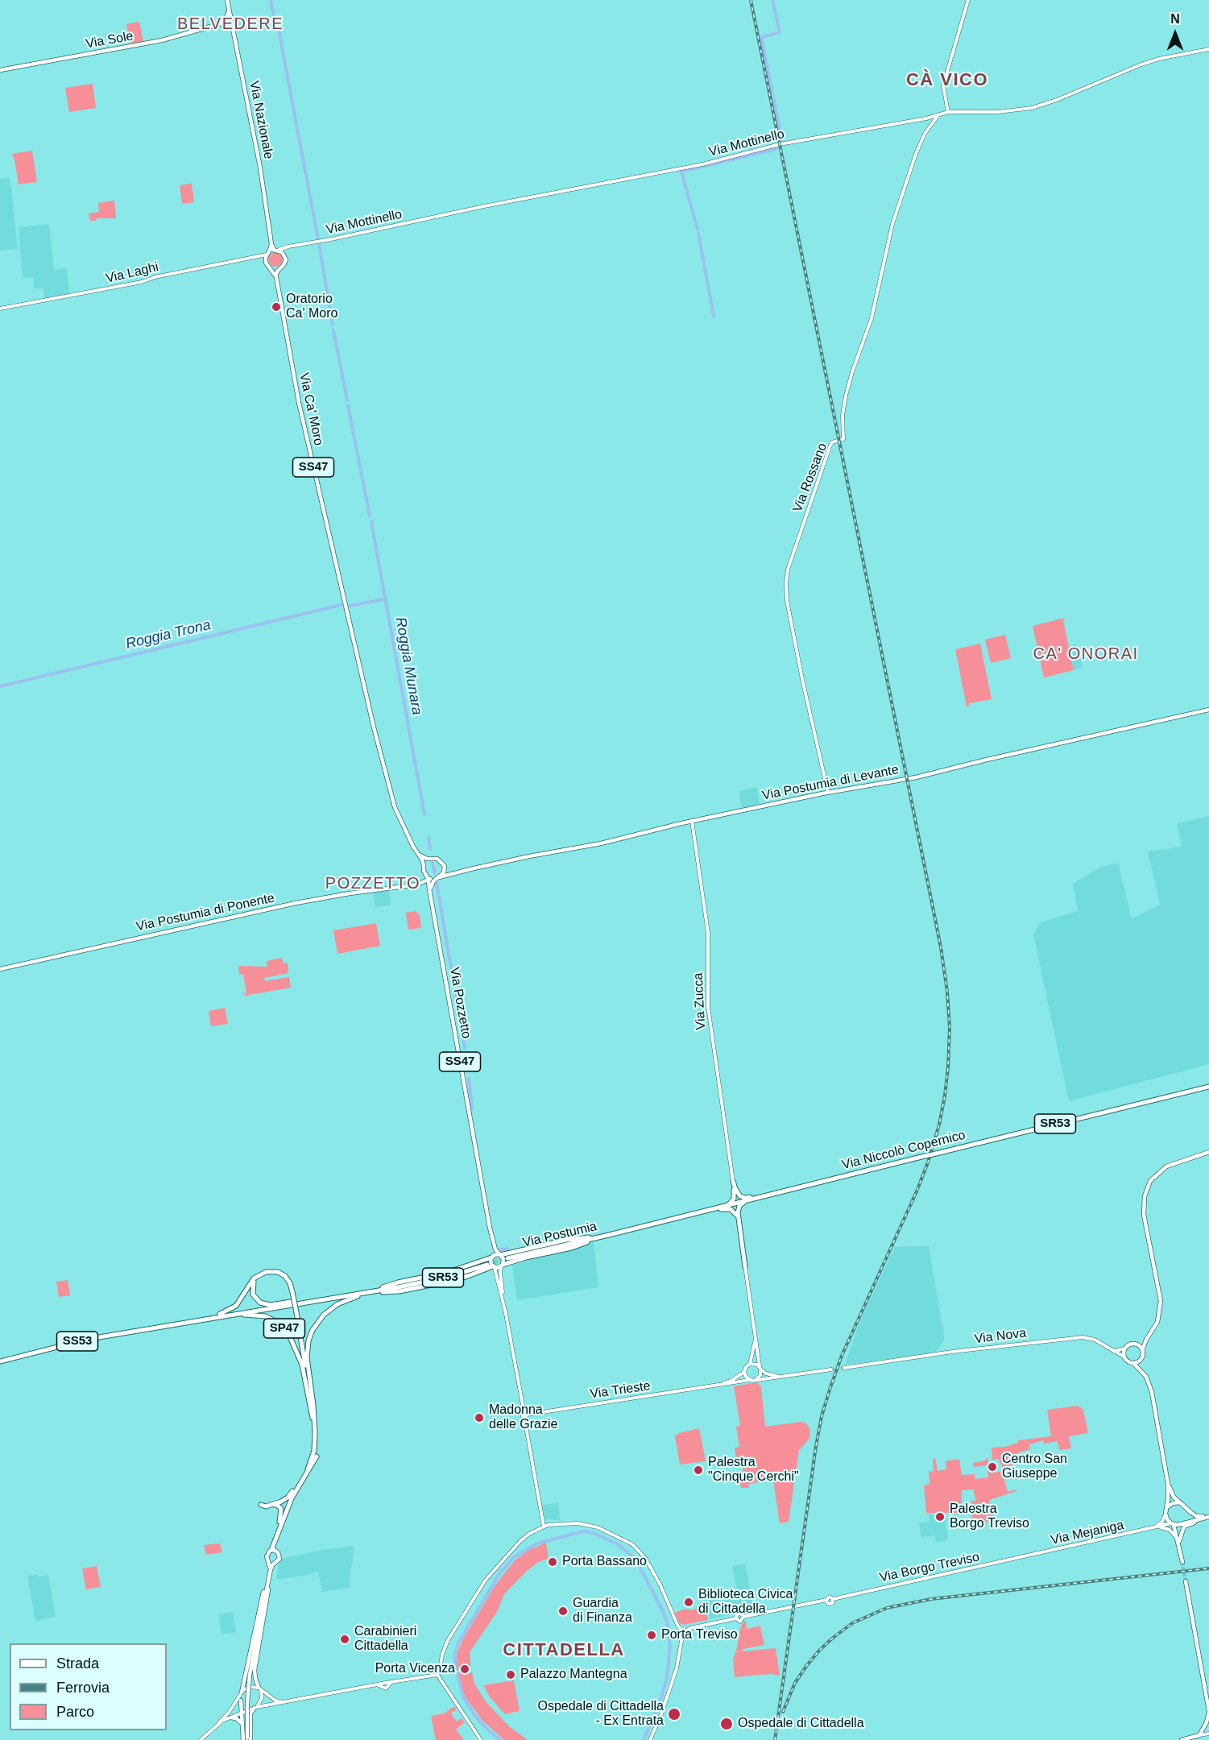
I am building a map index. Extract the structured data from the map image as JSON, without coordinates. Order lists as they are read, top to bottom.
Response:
{
  "streets": {
    "highway": [
      "SR53",
      "Via Niccolò Copernico",
      "Via Postumia",
      "SP47",
      "SS53"
    ],
    "main road": [
      "Via Sole",
      "Via Nazionale",
      "Via Ca' Moro",
      "SS47",
      "Via Postumia di Levante",
      "Via Postumia di Ponente",
      "Via Pozzetto",
      "Via Nova",
      "Via Mejaniga"
    ],
    "street": [
      "Via Mottinello",
      "Via Laghi",
      "Via Rossano",
      "Via Zucca",
      "Via Trieste",
      "Via Borgo Treviso"
    ]
  },
  "crossings": [
    ["Via Sole", "Via Nazionale"],
    ["Via Nazionale", "Via Mottinello"],
    ["Via Nazionale", "Via Laghi"],
    ["Via Nazionale", "Via Ca' Moro"],
    ["Via Mottinello", "Via Laghi"],
    ["Via Mottinello", "Via Ca' Moro"],
    ["Via Mottinello", "Via Rossano"],
    ["Via Laghi", "Via Ca' Moro"],
    ["Via Ca' Moro", "Via Pozzetto"],
    ["SS47", "Via Pozzetto"],
    ["Via Rossano", "Via Postumia di Levante"],
    ["Via Postumia di Levante", "Via Zucca"],
    ["Via Postumia di Levante", "Via Pozzetto"],
    ["Via Postumia di Ponente", "Via Pozzetto"],
    ["SR53", "SS53"],
    ["Via Niccolò Copernico", "Via Postumia"],
    ["SP47", "SS53"],
    ["Via Nova", "Via Mejaniga"],
    ["Via Mejaniga", "Via Borgo Treviso"]
  ],
  "districts": [
    "BELVEDERE",
    "CÀ VICO",
    "CA' ONORAI",
    "POZZETTO",
    "CITTADELLA"
  ],
  "water": ["Roggia Trona", "Roggia Munara"],
  "places": [
    "Oratorio Ca' Moro",
    "Madonna delle Grazie",
    "Centro San Giuseppe",
    "Palestra \"Cinque Cerchi\"",
    "Palestra Borgo Treviso",
    "Porta Bassano",
    "Biblioteca Civica di Cittadella",
    "Guardia di Finanza",
    "Porta Treviso",
    "Carabinieri Cittadella",
    "Porta Vicenza",
    "Palazzo Mantegna",
    "Ospedale di Cittadella - Ex Entrata",
    "Ospedale di Cittadella"
  ],
  "legend": ["Strada", "Ferrovia", "Parco"],
  "north": "top"
}
